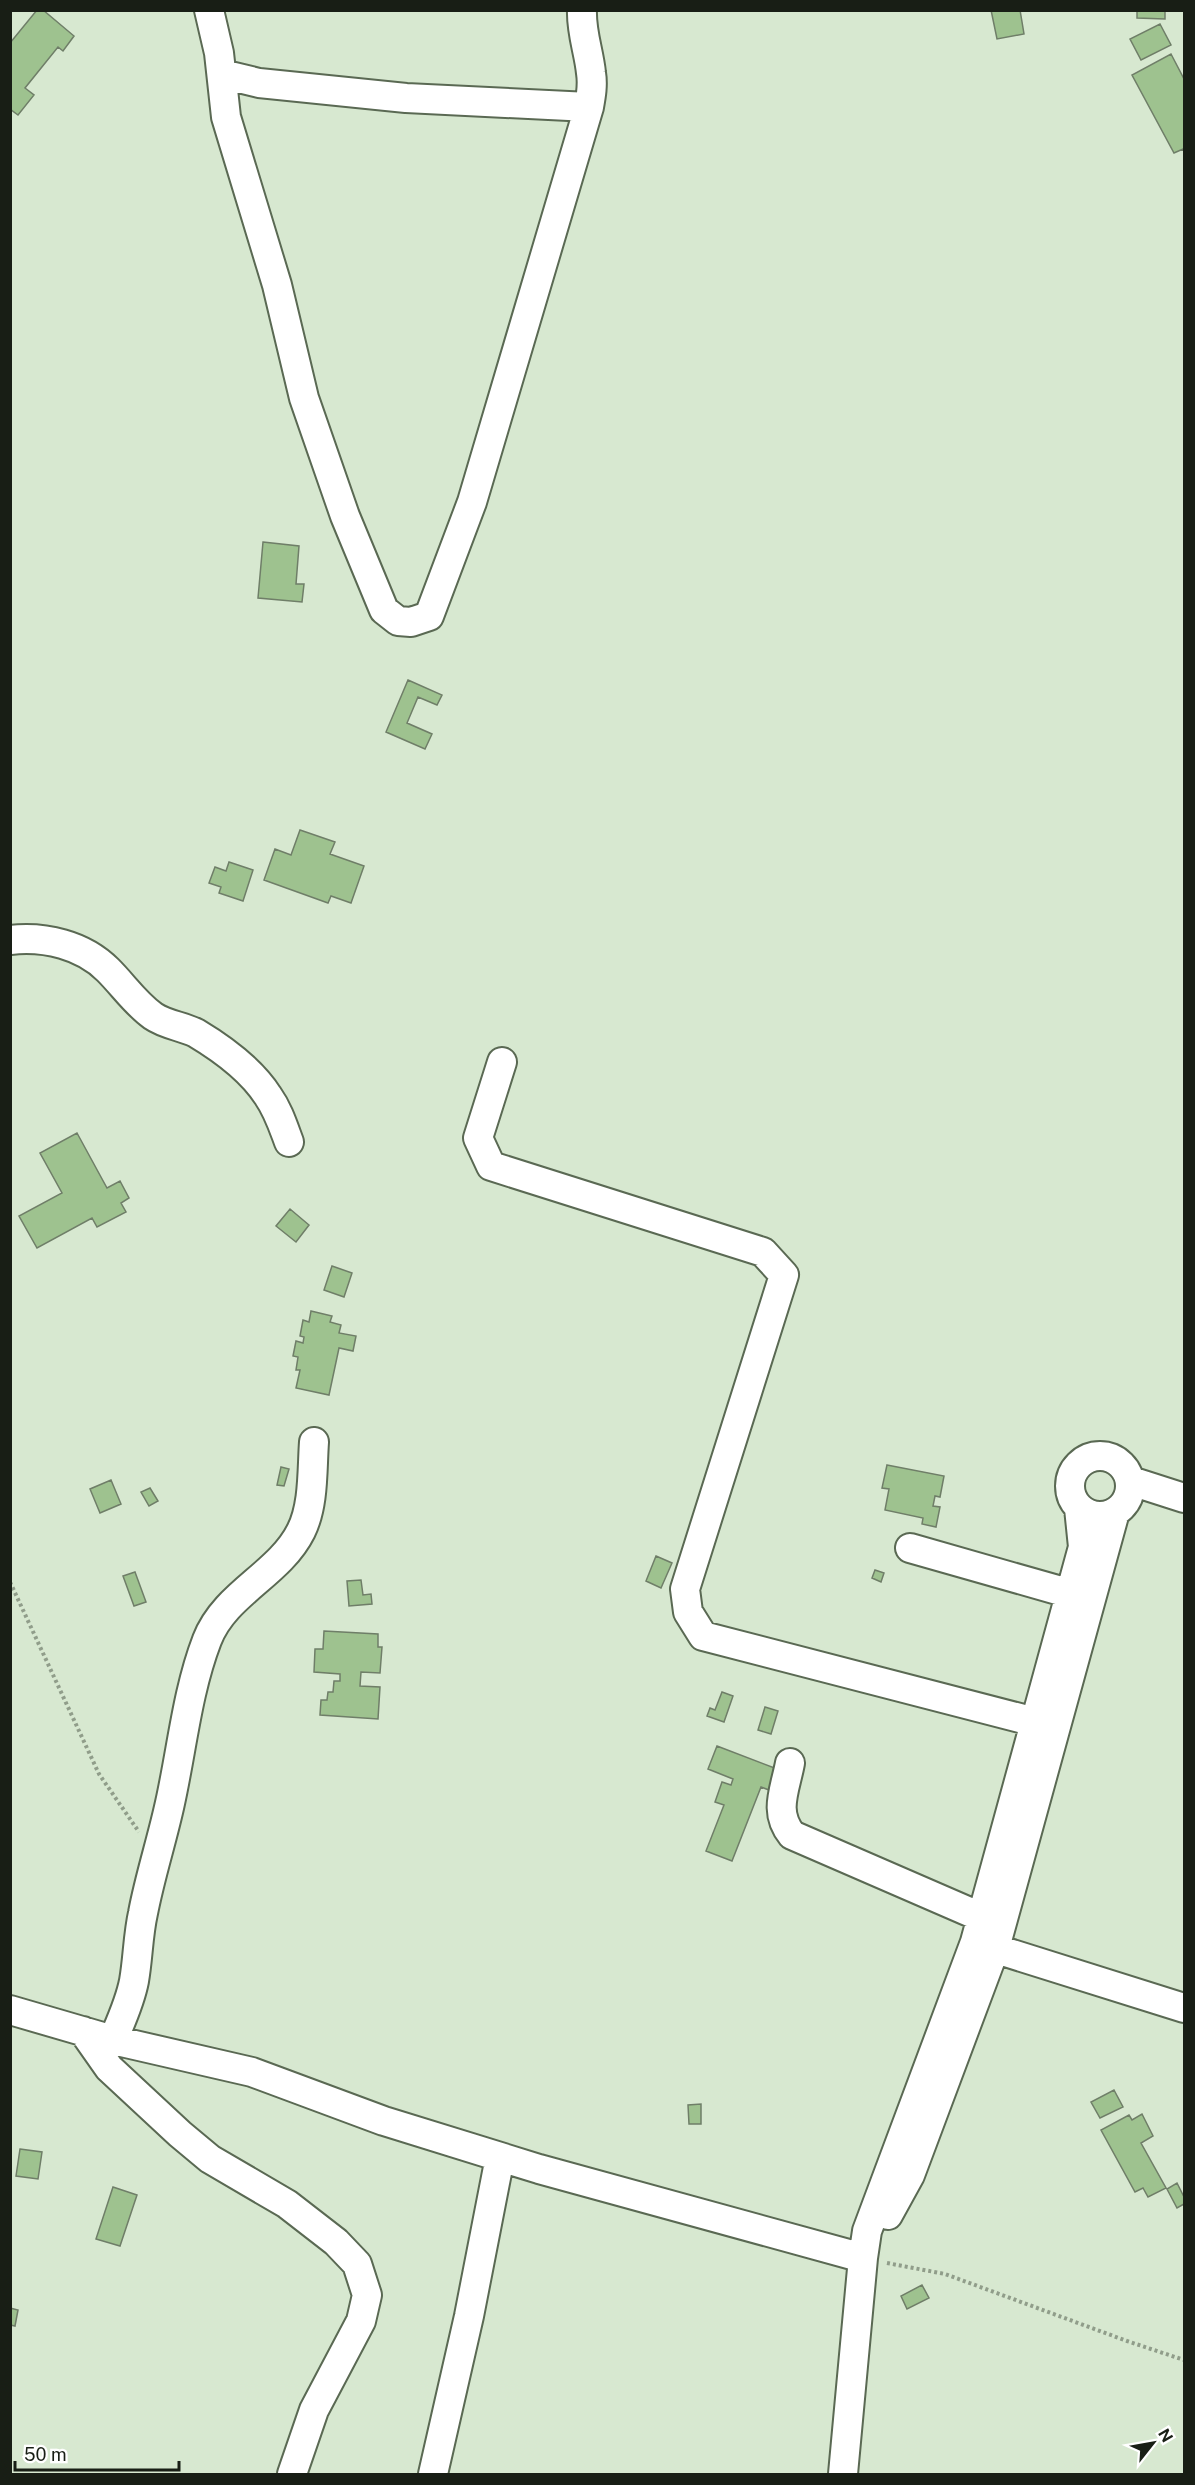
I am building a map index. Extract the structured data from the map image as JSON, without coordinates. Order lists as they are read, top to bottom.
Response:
{
  "scale_bar": "50 m",
  "north": "top right"
}
